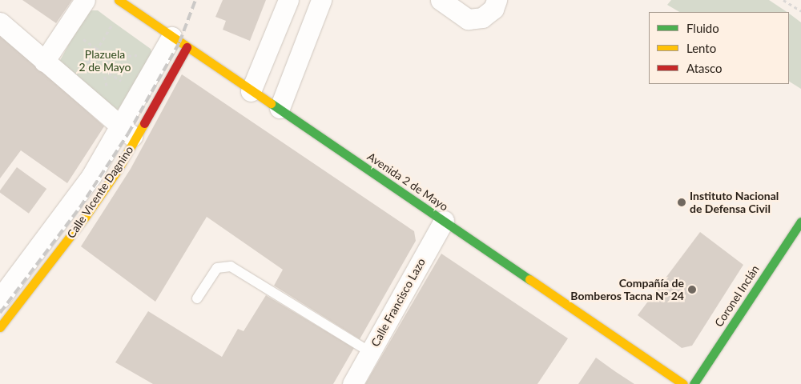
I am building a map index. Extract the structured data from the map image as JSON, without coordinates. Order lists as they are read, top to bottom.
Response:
{
  "streets": {
    "street": [
      "Avenida 2 de Mayo",
      "Calle Vicente Dagnino",
      "Coronel Inclán",
      "Calle Francisco Lazo"
    ]
  },
  "crossings": [
    ["Avenida 2 de Mayo", "Calle Vicente Dagnino"],
    ["Avenida 2 de Mayo", "Calle Francisco Lazo"]
  ],
  "parks": ["Plazuela 2 de Mayo"],
  "places": ["Instituto Nacional de Defensa Civil", "Compañía de Bomberos Tacna Nº 24"],
  "legend": ["Fluido", "Lento", "Atasco"]
}
